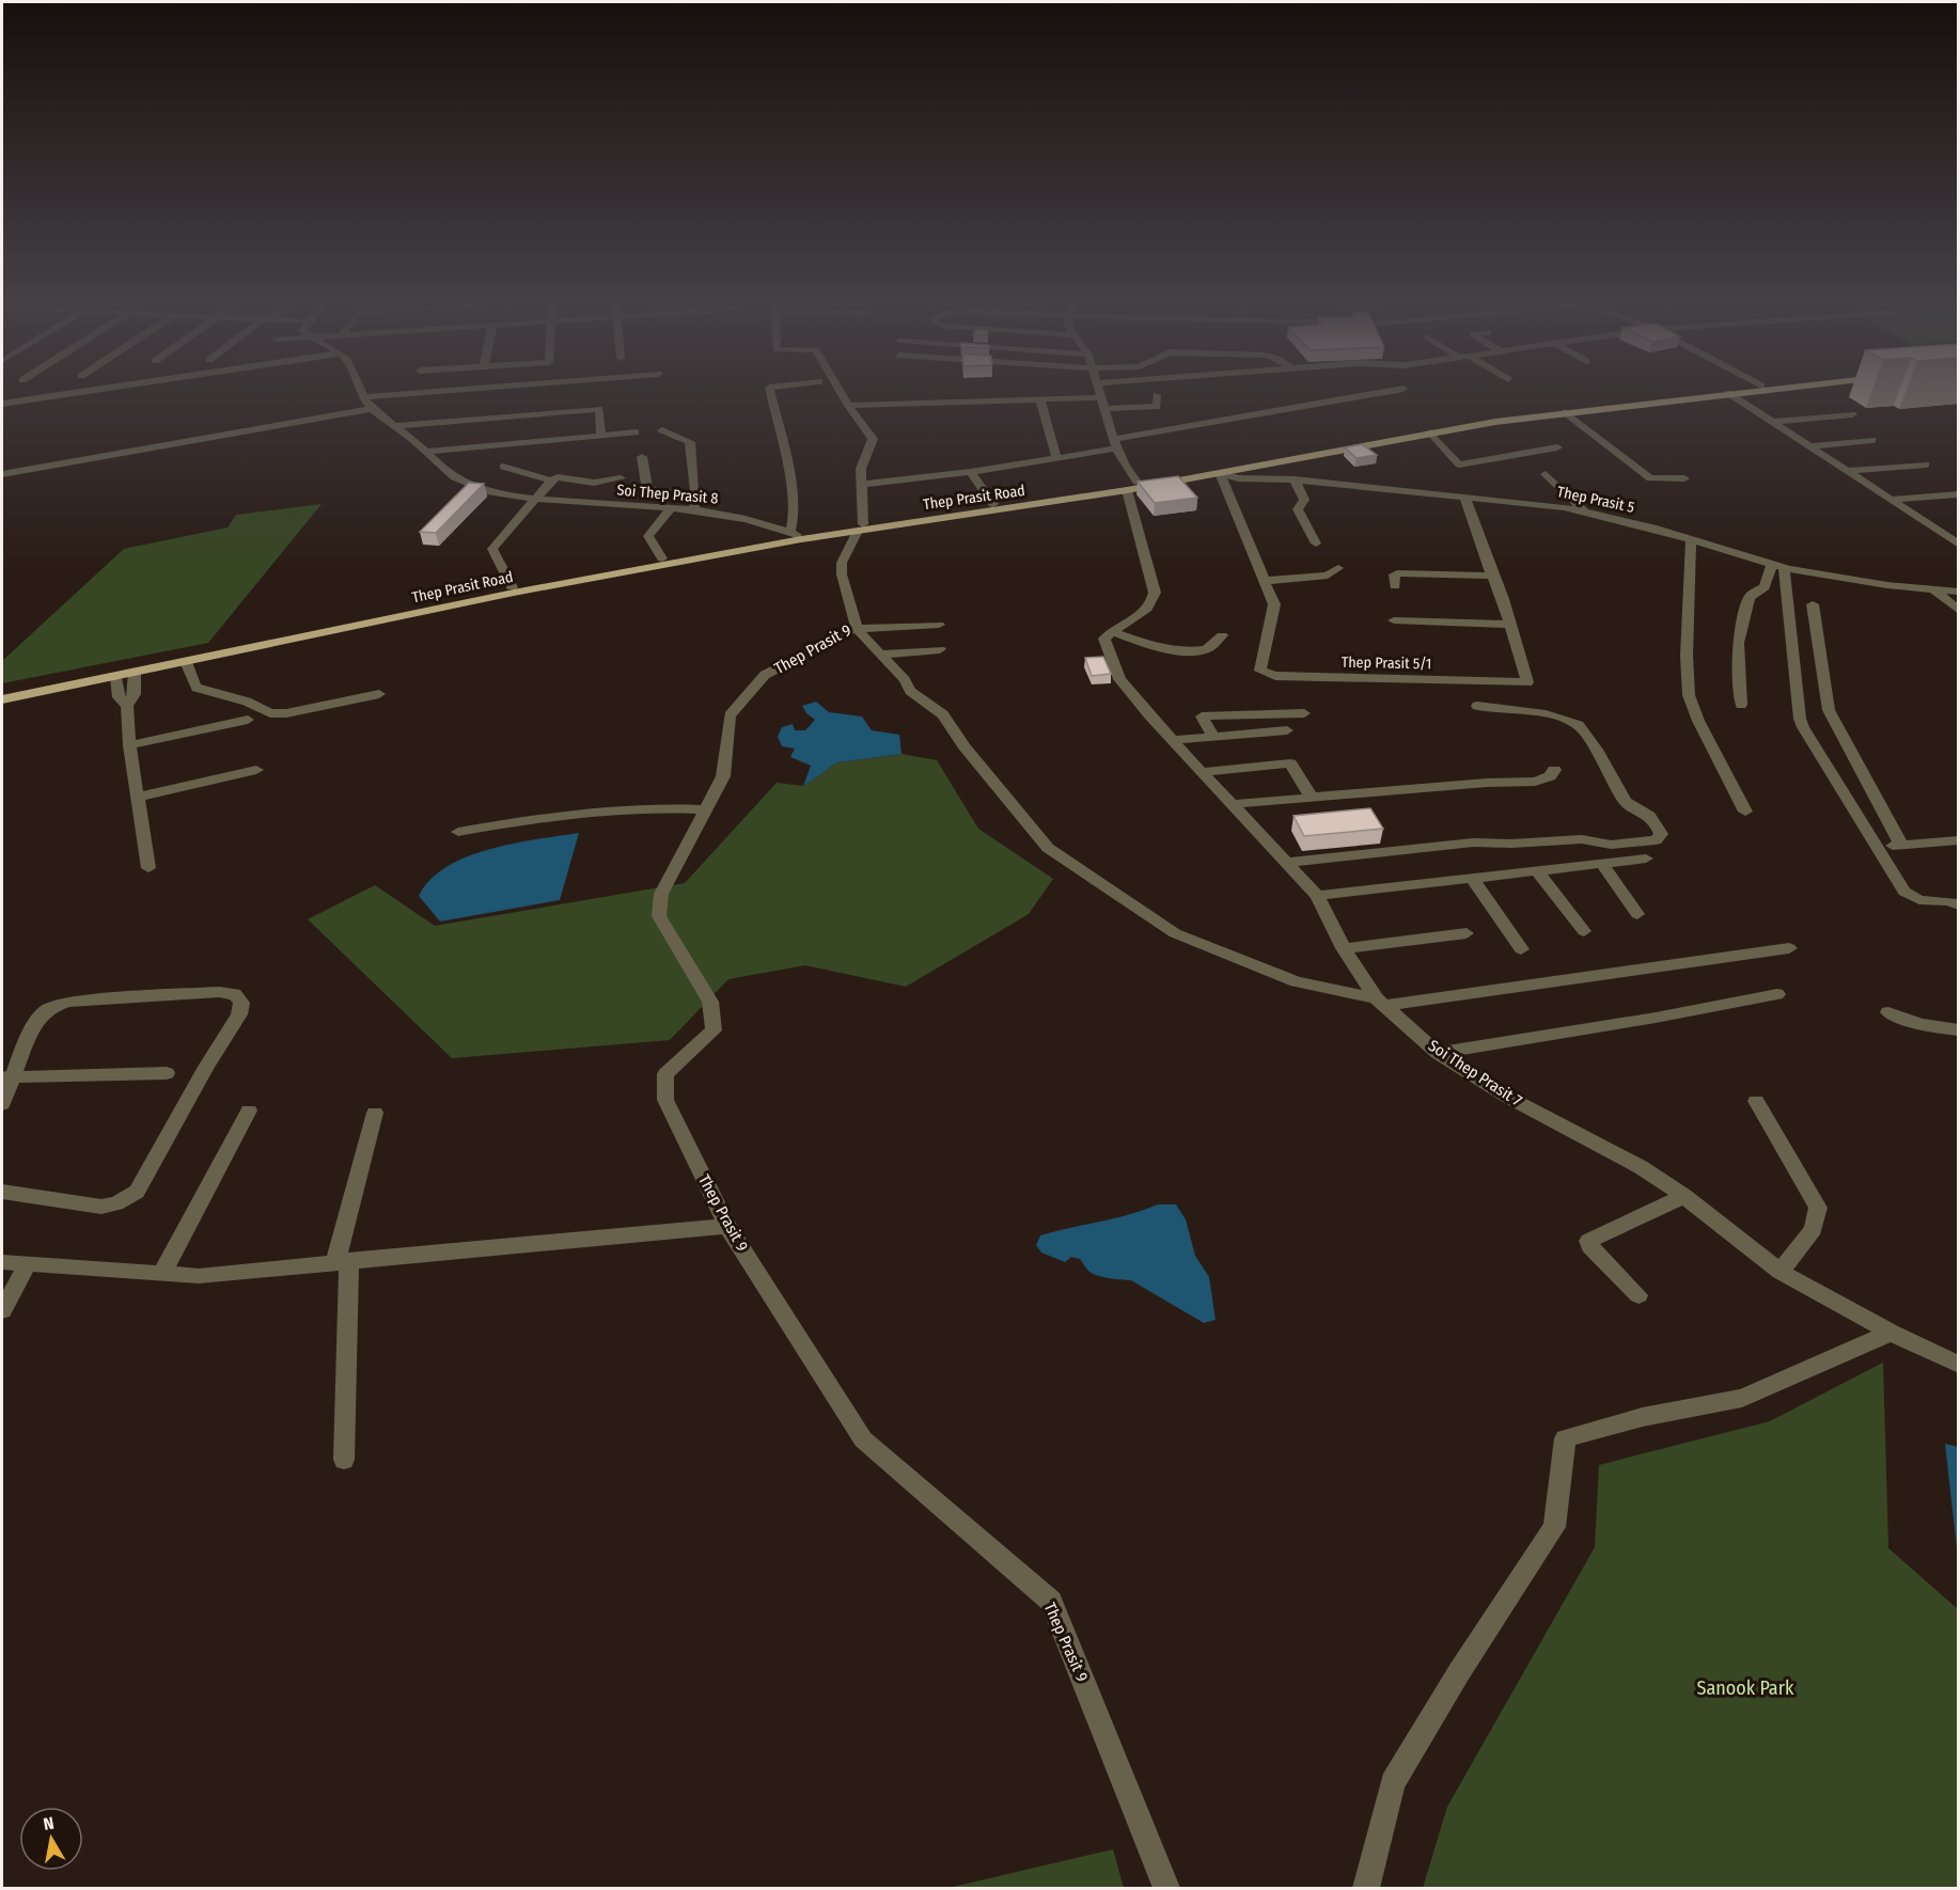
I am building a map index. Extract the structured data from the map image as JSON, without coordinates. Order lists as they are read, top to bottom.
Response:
{
  "streets": {
    "main road": ["Thep Prasit Road"],
    "street": [
      "Soi Thep Prasit 8",
      "Thep Prasit 5",
      "Thep Prasit 9",
      "Thep Prasit 5/1",
      "Soi Thep Prasit 7"
    ]
  },
  "crossings": [
    ["Soi Thep Prasit 8", "Thep Prasit Road"],
    ["Thep Prasit Road", "Thep Prasit 5"],
    ["Thep Prasit Road", "Thep Prasit 9"],
    ["Thep Prasit Road", "Thep Prasit 5/1"],
    ["Thep Prasit 5", "Thep Prasit 5/1"]
  ],
  "parks": ["Sanook Park"],
  "north": "top"
}
